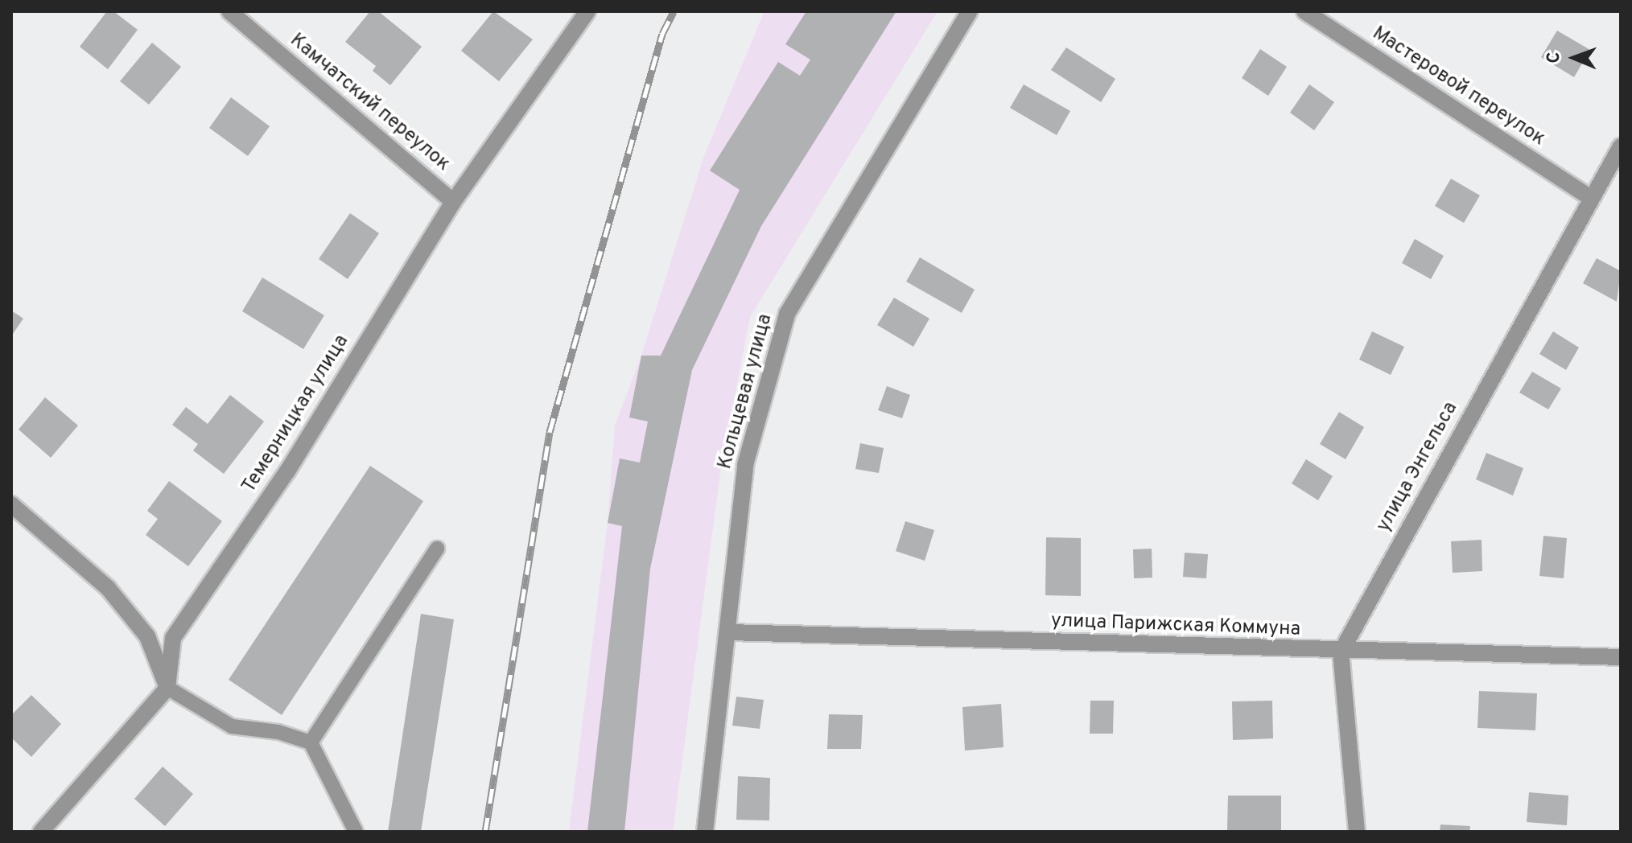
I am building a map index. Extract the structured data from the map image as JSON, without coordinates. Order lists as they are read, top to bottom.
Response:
{
  "streets": {
    "street": [
      "Мастеровой переулок",
      "Камчатский переулок",
      "Кольцевая улица",
      "Темерницкая улица",
      "улица Энгельса",
      "улица Парижская Коммуна"
    ]
  },
  "crossings": [
    ["Мастеровой переулок", "улица Энгельса"],
    ["Камчатский переулок", "Темерницкая улица"],
    ["Кольцевая улица", "улица Парижская Коммуна"],
    ["улица Энгельса", "улица Парижская Коммуна"]
  ],
  "north": "left"
}
